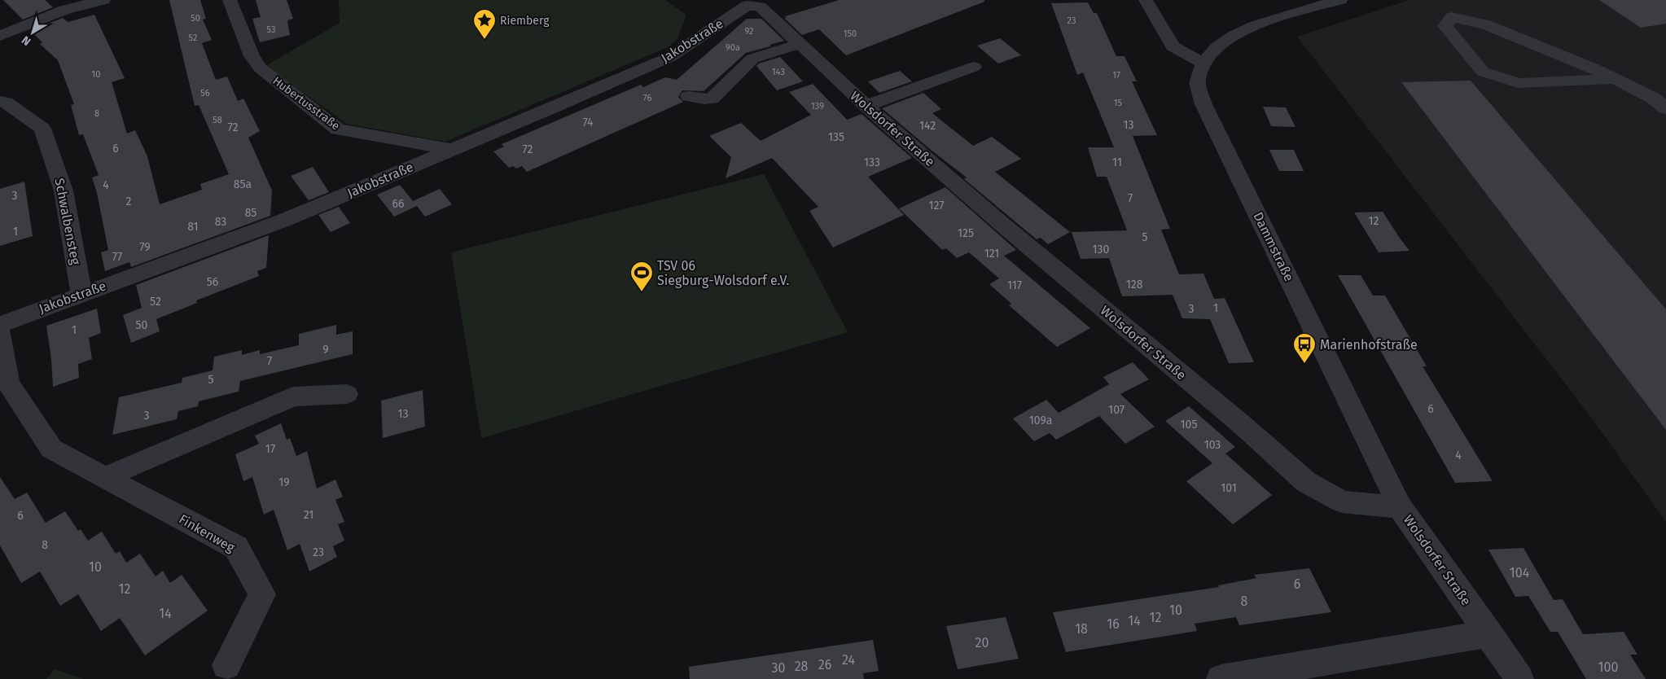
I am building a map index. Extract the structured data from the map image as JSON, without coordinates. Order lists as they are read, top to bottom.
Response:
{
  "streets": {
    "street": [
      "Jakobstraße",
      "Hubertusstraße",
      "Wolsdorfer Straße",
      "Schwalbensteg",
      "Dammstraße",
      "Finkenweg"
    ]
  },
  "crossings": [
    ["Jakobstraße", "Hubertusstraße"],
    ["Jakobstraße", "Wolsdorfer Straße"],
    ["Jakobstraße", "Schwalbensteg"],
    ["Wolsdorfer Straße", "Dammstraße"]
  ],
  "places": {
    "place": ["Riemberg"],
    "sports": ["TSV 06 Siegburg-Wolsdorf e.V."],
    "bus stop": ["Marienhofstraße"]
  },
  "house_numbers": [
    "50",
    "23",
    "53",
    "92",
    "150",
    "52",
    "90a",
    "143",
    "10",
    "17",
    "56",
    "76",
    "15",
    "139",
    "8",
    "58",
    "74",
    "13",
    "142",
    "72",
    "135",
    "6",
    "72",
    "133",
    "11",
    "85a",
    "4",
    "3",
    "7",
    "2",
    "66",
    "127",
    "85",
    "12",
    "83",
    "81",
    "1",
    "125",
    "5",
    "79",
    "130",
    "121",
    "77",
    "56",
    "128",
    "117",
    "52",
    "1",
    "3",
    "50",
    "1",
    "9",
    "7",
    "5",
    "6",
    "107",
    "13",
    "3",
    "109a",
    "105",
    "103",
    "17",
    "4",
    "19",
    "101",
    "21",
    "6",
    "8",
    "23",
    "10",
    "104",
    "6",
    "12",
    "8",
    "10",
    "14",
    "12",
    "14",
    "16",
    "18",
    "20",
    "24",
    "26",
    "28",
    "100",
    "30"
  ],
  "north": "bottom left"
}
